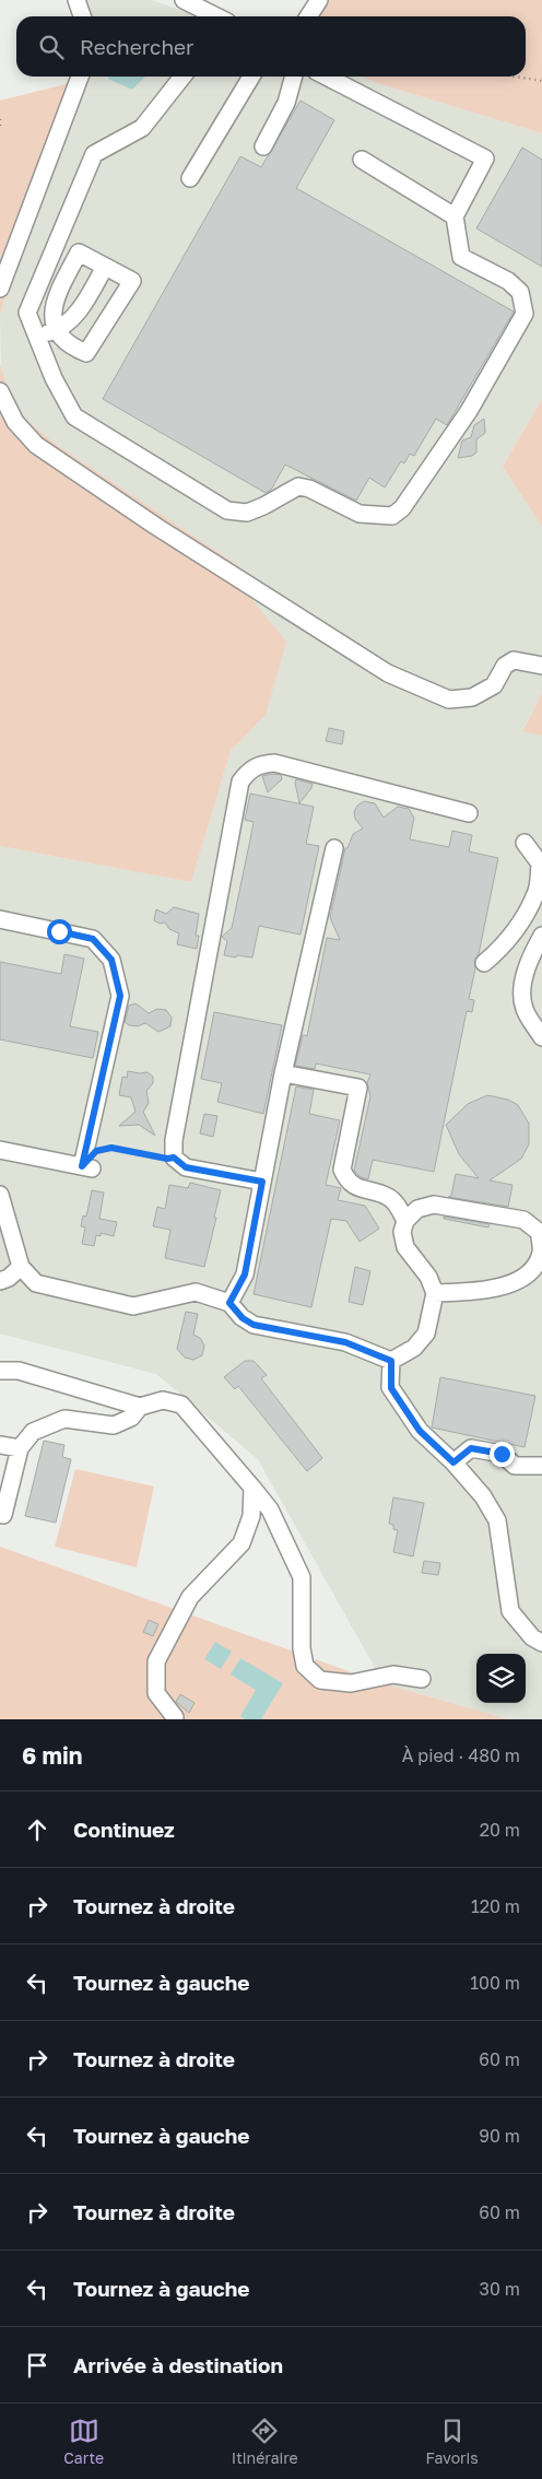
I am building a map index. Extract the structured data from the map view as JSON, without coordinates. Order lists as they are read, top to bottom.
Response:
{
  "page": {
    "search": "Rechercher",
    "heading": ["6 min", "À pied · 480 m"],
    "list": [
      ["Continuez", "20 m"],
      ["Tournez à droite", "120 m"],
      ["Tournez à gauche", "100 m"],
      ["Tournez à droite", "60 m"],
      ["Tournez à gauche", "90 m"],
      ["Tournez à droite", "60 m"],
      ["Tournez à gauche", "30 m"],
      "Arrivée à destination"
    ],
    "nav": ["Carte", "Itinéraire", "Favoris"]
  }
}
